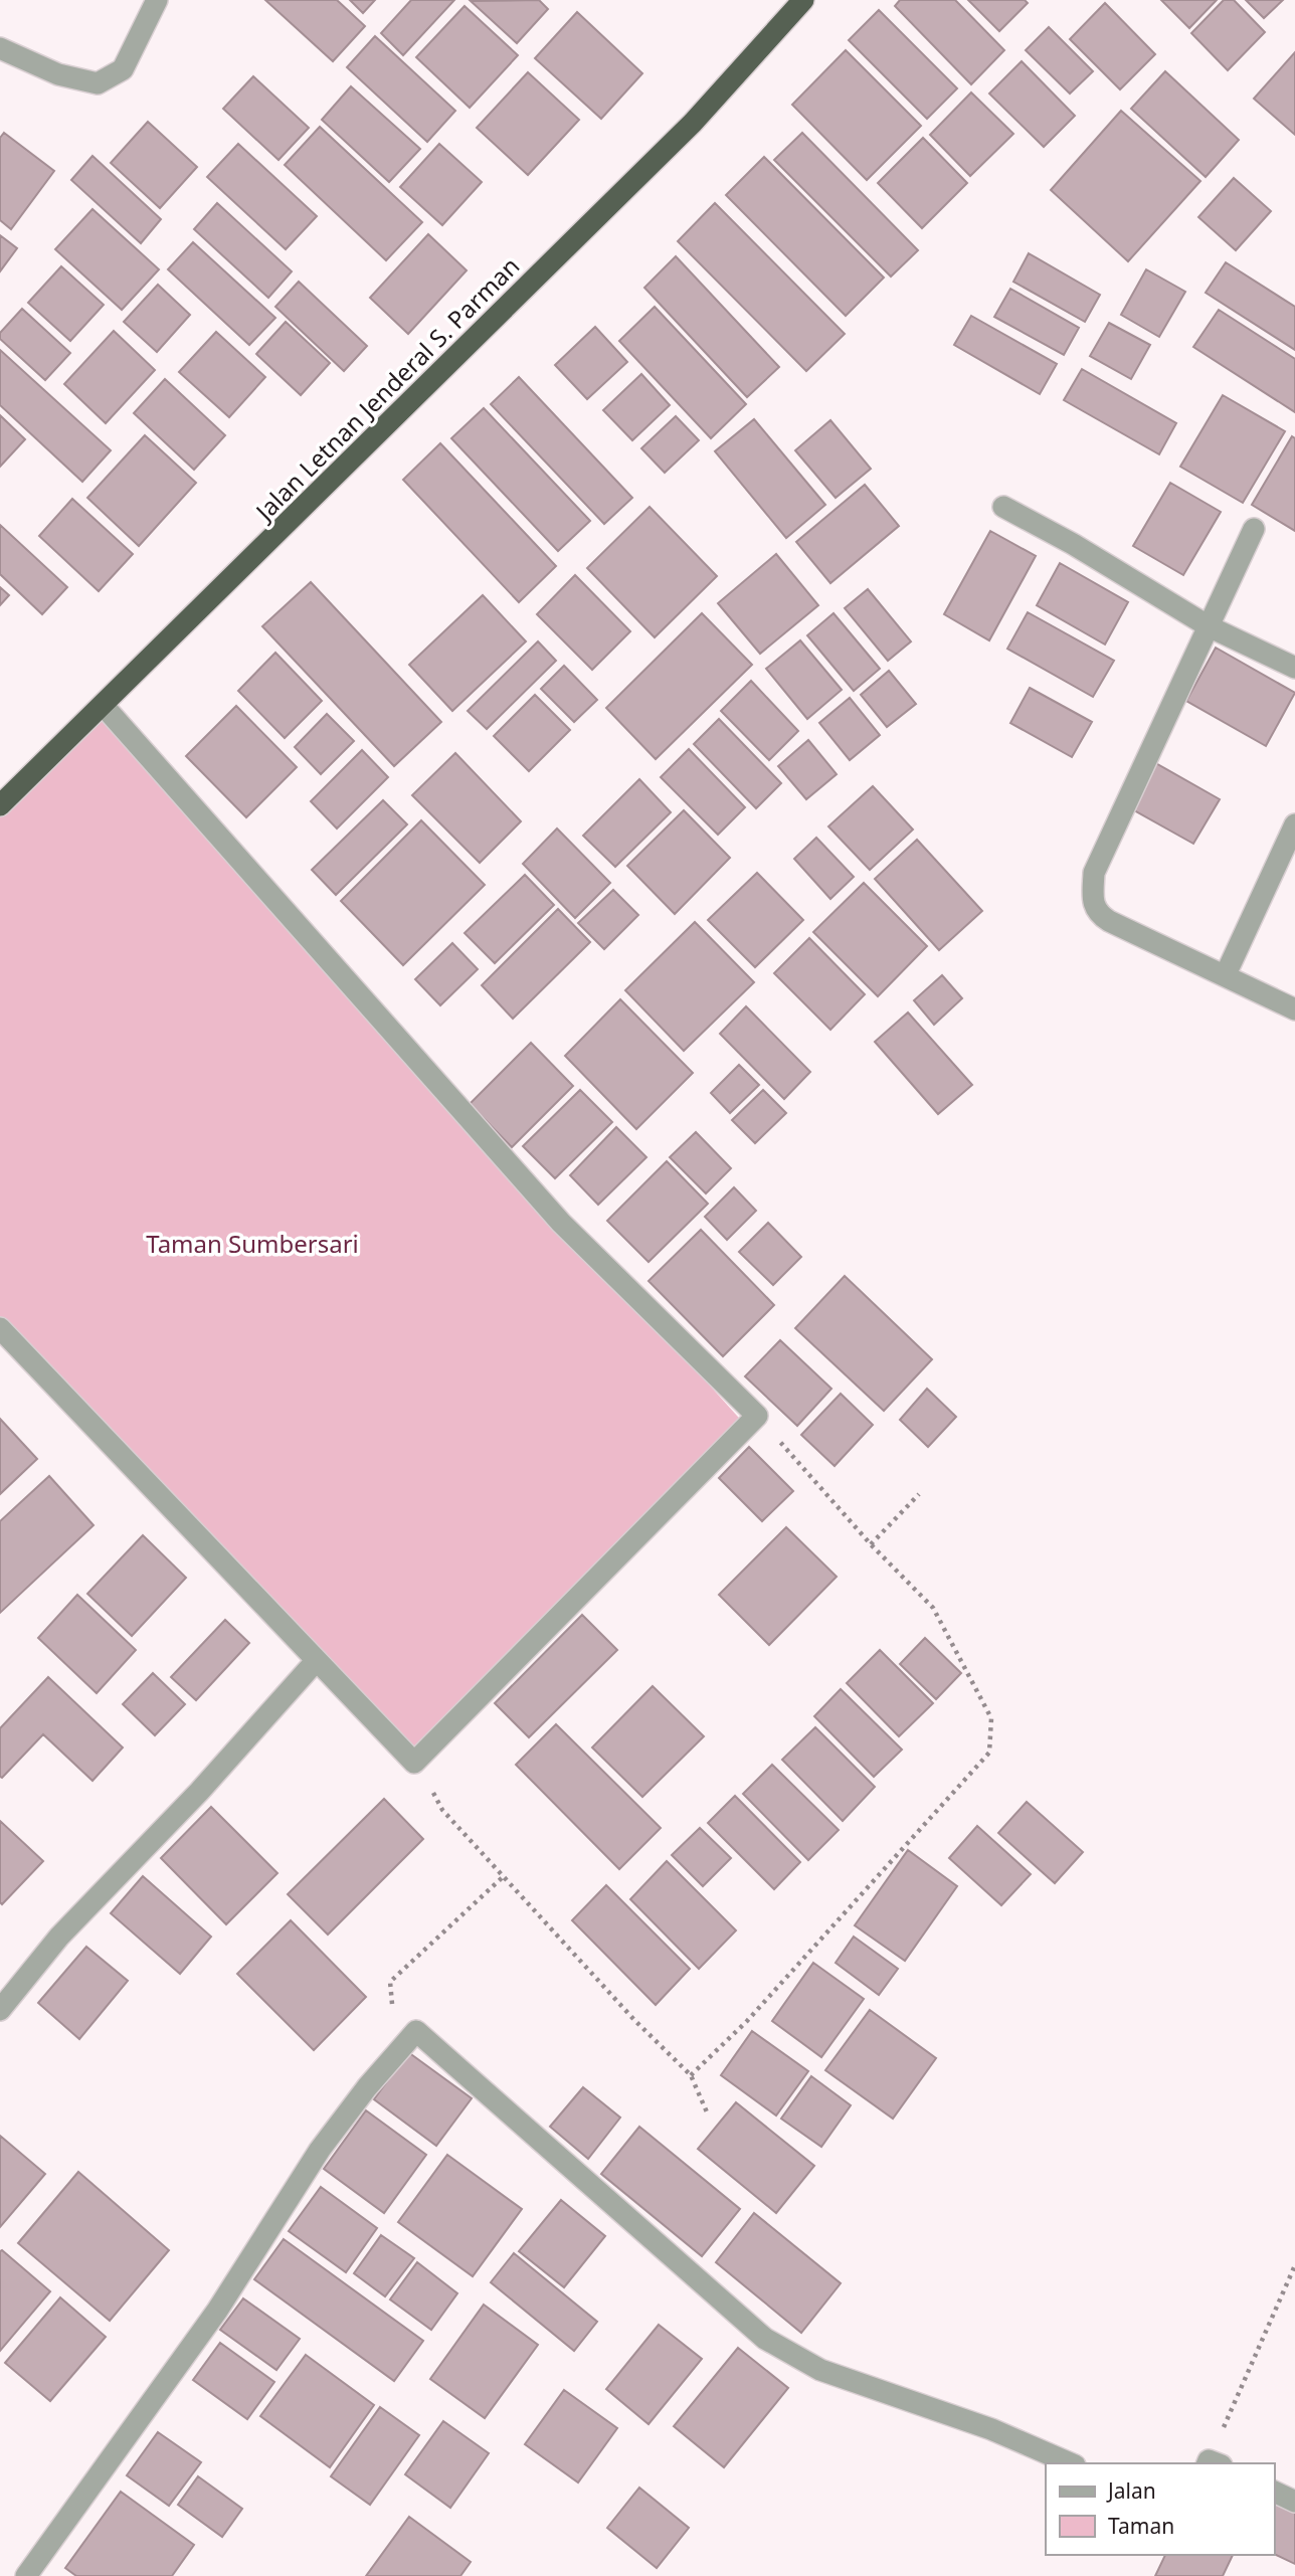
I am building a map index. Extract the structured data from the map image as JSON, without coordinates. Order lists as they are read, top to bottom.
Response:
{
  "streets": {
    "highway": ["Jalan Letnan Jenderal S. Parman"]
  },
  "parks": ["Taman Sumbersari"],
  "legend": ["Jalan", "Taman"]
}
